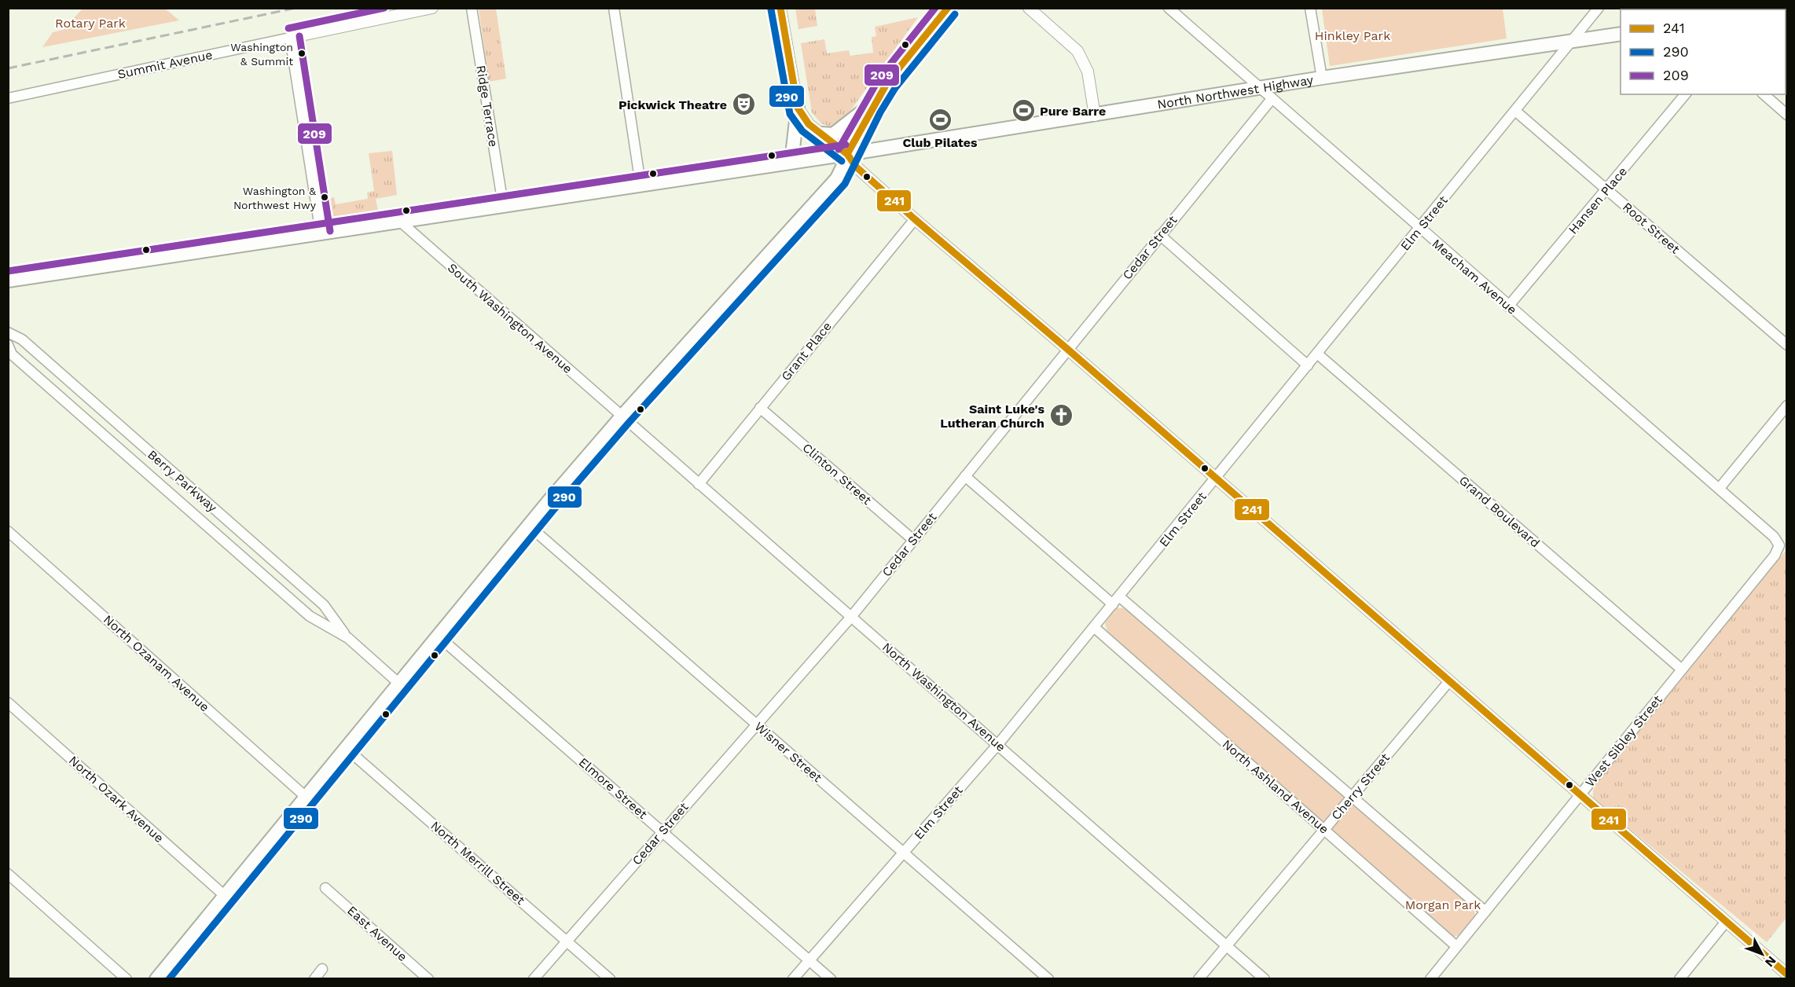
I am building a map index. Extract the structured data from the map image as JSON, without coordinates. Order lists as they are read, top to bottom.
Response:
{
  "streets": {
    "main road": ["North Northwest Highway"],
    "street": [
      "Summit Avenue",
      "Ridge Terrace",
      "Hansen Place",
      "Elm Street",
      "Root Street",
      "Cedar Street",
      "Meacham Avenue",
      "South Washington Avenue",
      "Grant Place",
      "Clinton Street",
      "Berry Parkway",
      "Grand Boulevard",
      "North Ozanam Avenue",
      "North Washington Avenue",
      "West Sibley Street",
      "Wisner Street",
      "North Ashland Avenue",
      "Cherry Street",
      "Elmore Street",
      "North Ozark Avenue",
      "North Merrill Street",
      "East Avenue"
    ]
  },
  "crossings": [
    ["North Northwest Highway", "Ridge Terrace"],
    ["North Northwest Highway", "Elm Street"],
    ["North Northwest Highway", "Meacham Avenue"],
    ["North Northwest Highway", "South Washington Avenue"],
    ["Hansen Place", "Root Street"],
    ["Hansen Place", "Meacham Avenue"],
    ["Elm Street", "Root Street"],
    ["Elm Street", "Meacham Avenue"],
    ["Elm Street", "Grand Boulevard"],
    ["Elm Street", "North Washington Avenue"],
    ["Elm Street", "Wisner Street"],
    ["Elm Street", "North Ashland Avenue"],
    ["Elm Street", "Elmore Street"],
    ["Cedar Street", "Meacham Avenue"],
    ["Cedar Street", "Clinton Street"],
    ["Cedar Street", "North Washington Avenue"],
    ["Cedar Street", "Wisner Street"],
    ["Cedar Street", "Elmore Street"],
    ["Cedar Street", "North Merrill Street"],
    ["Meacham Avenue", "West Sibley Street"],
    ["South Washington Avenue", "North Washington Avenue"],
    ["Grant Place", "Clinton Street"],
    ["Grant Place", "North Washington Avenue"],
    ["Grand Boulevard", "West Sibley Street"],
    ["North Washington Avenue", "Cherry Street"],
    ["West Sibley Street", "North Ashland Avenue"],
    ["North Ashland Avenue", "Cherry Street"]
  ],
  "parks": ["Rotary Park", "Hinkley Park", "Morgan Park"],
  "places": {
    "other": ["Washington & Summit", "Washington & Northwest Hwy"],
    "theatre": ["Pickwick Theatre"],
    "sports": ["Pure Barre", "Club Pilates"],
    "church": ["Saint Luke's Lutheran Church"]
  },
  "lines": ["transit line 241", "transit line 209", "transit line 290"],
  "legend": ["241", "290", "209"],
  "north": "bottom right"
}
